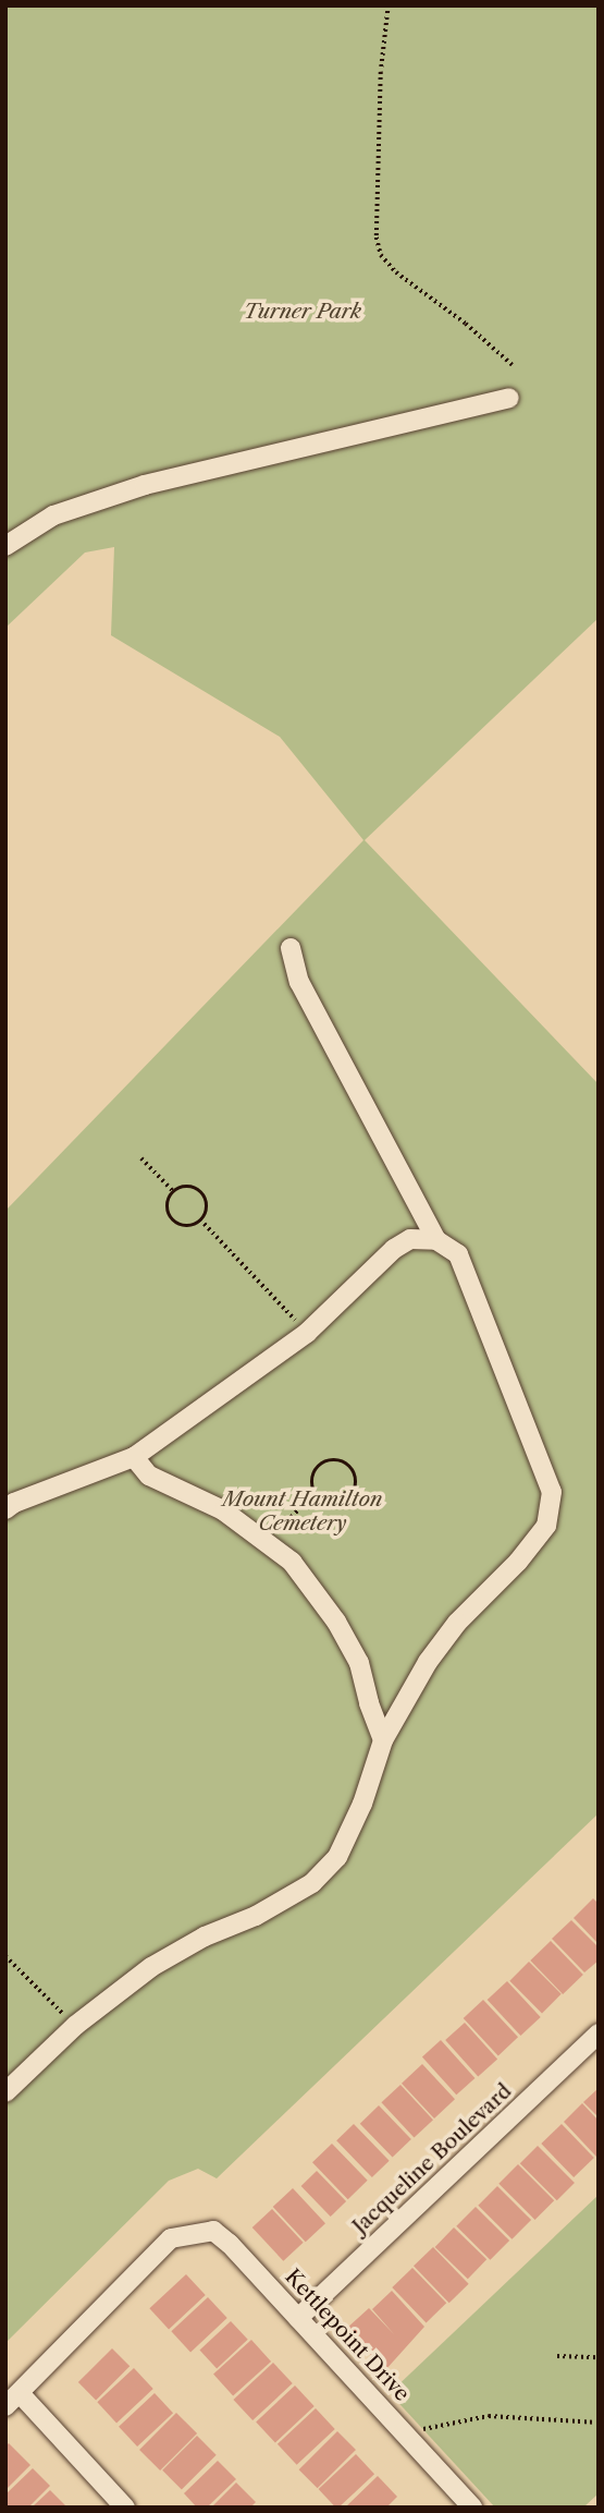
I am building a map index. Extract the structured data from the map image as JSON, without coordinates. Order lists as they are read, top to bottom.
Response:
{
  "streets": {
    "street": ["Jacqueline Boulevard", "Kettlepoint Drive"]
  },
  "crossings": [
    ["Jacqueline Boulevard", "Kettlepoint Drive"]
  ],
  "parks": ["Turner Park", "Mount Hamilton Cemetery"]
}
